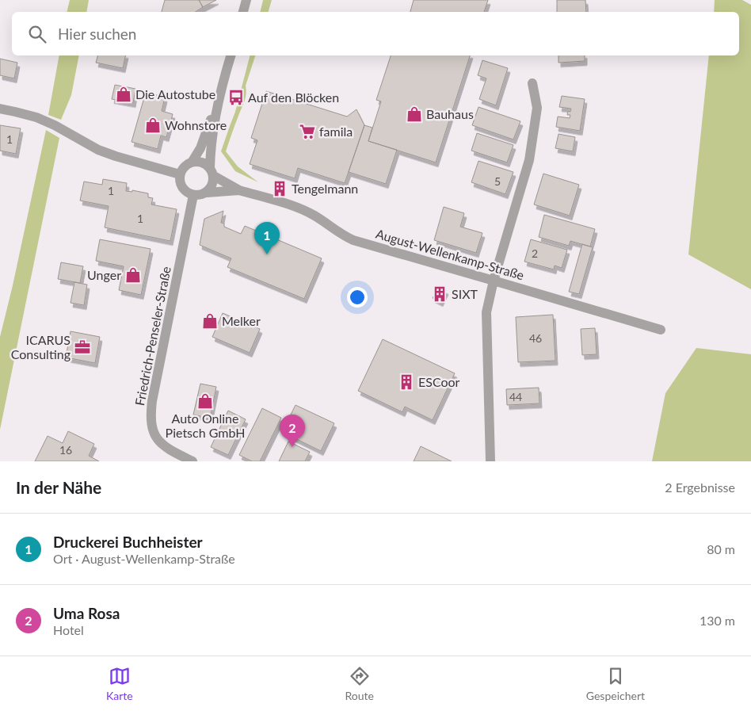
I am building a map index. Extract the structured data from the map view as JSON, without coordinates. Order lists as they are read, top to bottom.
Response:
{
  "streets": {
    "street": ["August-Wellenkamp-Straße", "Friedrich-Penseler-Straße"]
  },
  "crossings": [
    ["August-Wellenkamp-Straße", "Friedrich-Penseler-Straße"]
  ],
  "places": {
    "shop": [
      "Die Autostube",
      "Bauhaus",
      "Wohnstore",
      "Unger",
      "Melker",
      "Auto Online Pietsch GmbH"
    ],
    "bus stop": ["Auf den Blöcken"],
    "supermarket": ["famila"],
    "building": ["Tengelmann", "SIXT", "ESCoor"],
    "office": ["ICARUS Consulting"]
  },
  "house_numbers": [
    "1",
    "5",
    "1",
    "1",
    "2",
    "46",
    "44",
    "16"
  ],
  "page": {
    "search": "Hier suchen",
    "pins": ["1", "2"],
    "heading": ["In der Nähe", "2 Ergebnisse"],
    "list": [
      {
        "mark": "1",
        "name": "Druckerei Buchheister",
        "note": "Ort · August-Wellenkamp-Straße",
        "value": "80 m"
      },
      {
        "mark": "2",
        "name": "Uma Rosa",
        "note": "Hotel",
        "value": "130 m"
      }
    ],
    "nav": ["Karte", "Route", "Gespeichert"]
  }
}
